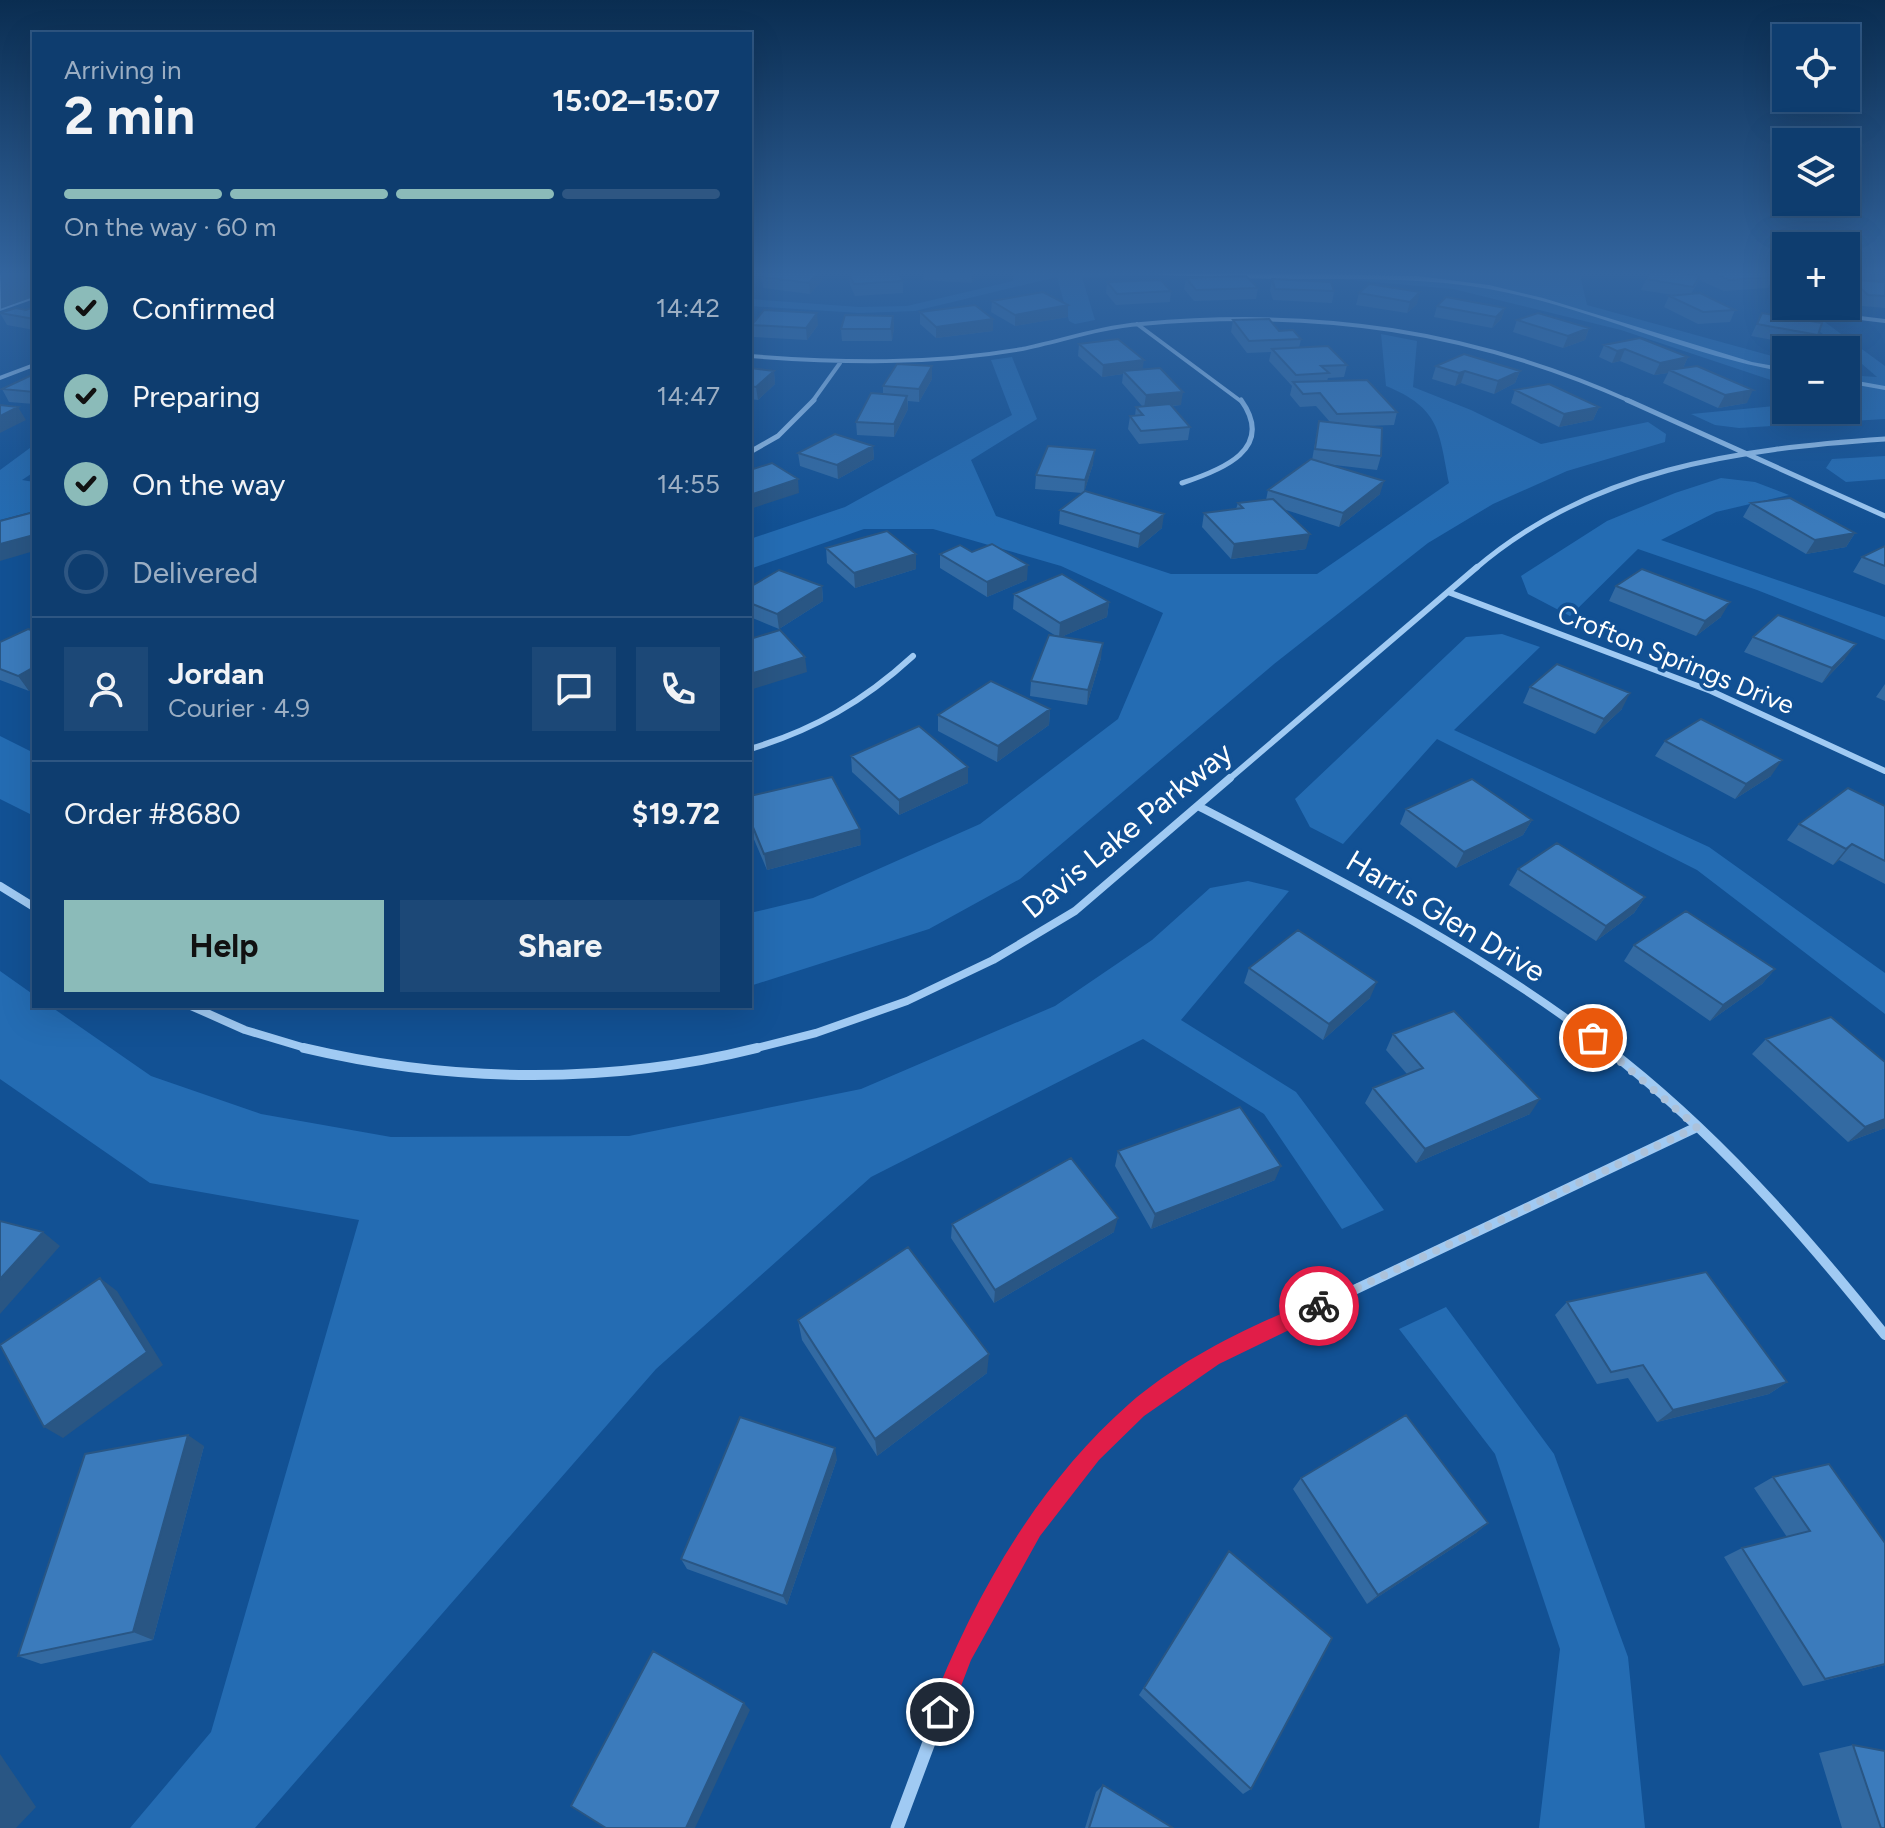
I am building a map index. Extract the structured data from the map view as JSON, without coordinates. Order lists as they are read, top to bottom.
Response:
{
  "streets": {
    "street": ["Crofton Springs Drive", "Davis Lake Parkway", "Harris Glen Drive"]
  },
  "crossings": [
    ["Crofton Springs Drive", "Davis Lake Parkway"],
    ["Davis Lake Parkway", "Harris Glen Drive"]
  ],
  "page": {
    "map_buttons": ["+", "−"],
    "heading": ["2 min", "Arriving in", "15:02–15:07"],
    "panel": [
      "Jordan",
      "Courier · 4.9",
      "Order #8680",
      "$19.72"
    ],
    "bar": "On the way · 60 m",
    "list": [
      ["Confirmed", "14:42"],
      ["Preparing", "14:47"],
      ["On the way", "14:55"],
      "Delivered"
    ],
    "buttons": ["Help", "Share"]
  }
}
